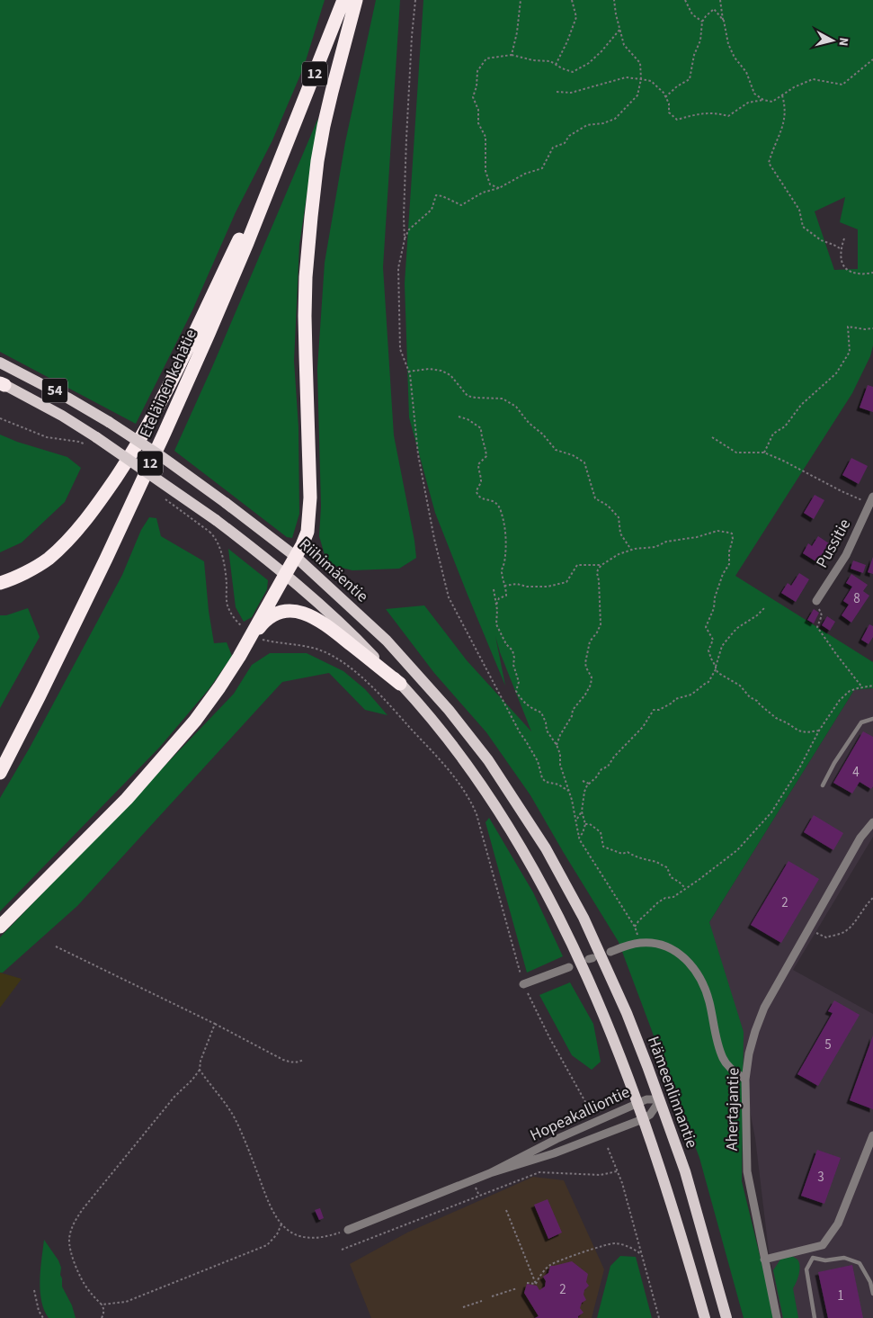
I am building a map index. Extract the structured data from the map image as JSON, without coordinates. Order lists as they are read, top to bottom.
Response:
{
  "streets": {
    "highway": ["12", "Eteläinen kehätie"],
    "main road": ["54", "Riihimäentie", "Hämeenlinnantie"],
    "street": ["Pussitie", "Ahertajantie", "Hopeakalliontie"]
  },
  "crossings": [
    ["12", "Eteläinen kehätie"],
    ["Riihimäentie", "Hämeenlinnantie"],
    ["Hämeenlinnantie", "Hopeakalliontie"]
  ],
  "house_numbers": [
    "8",
    "4",
    "2",
    "5",
    "3",
    "2",
    "1"
  ],
  "north": "right"
}
